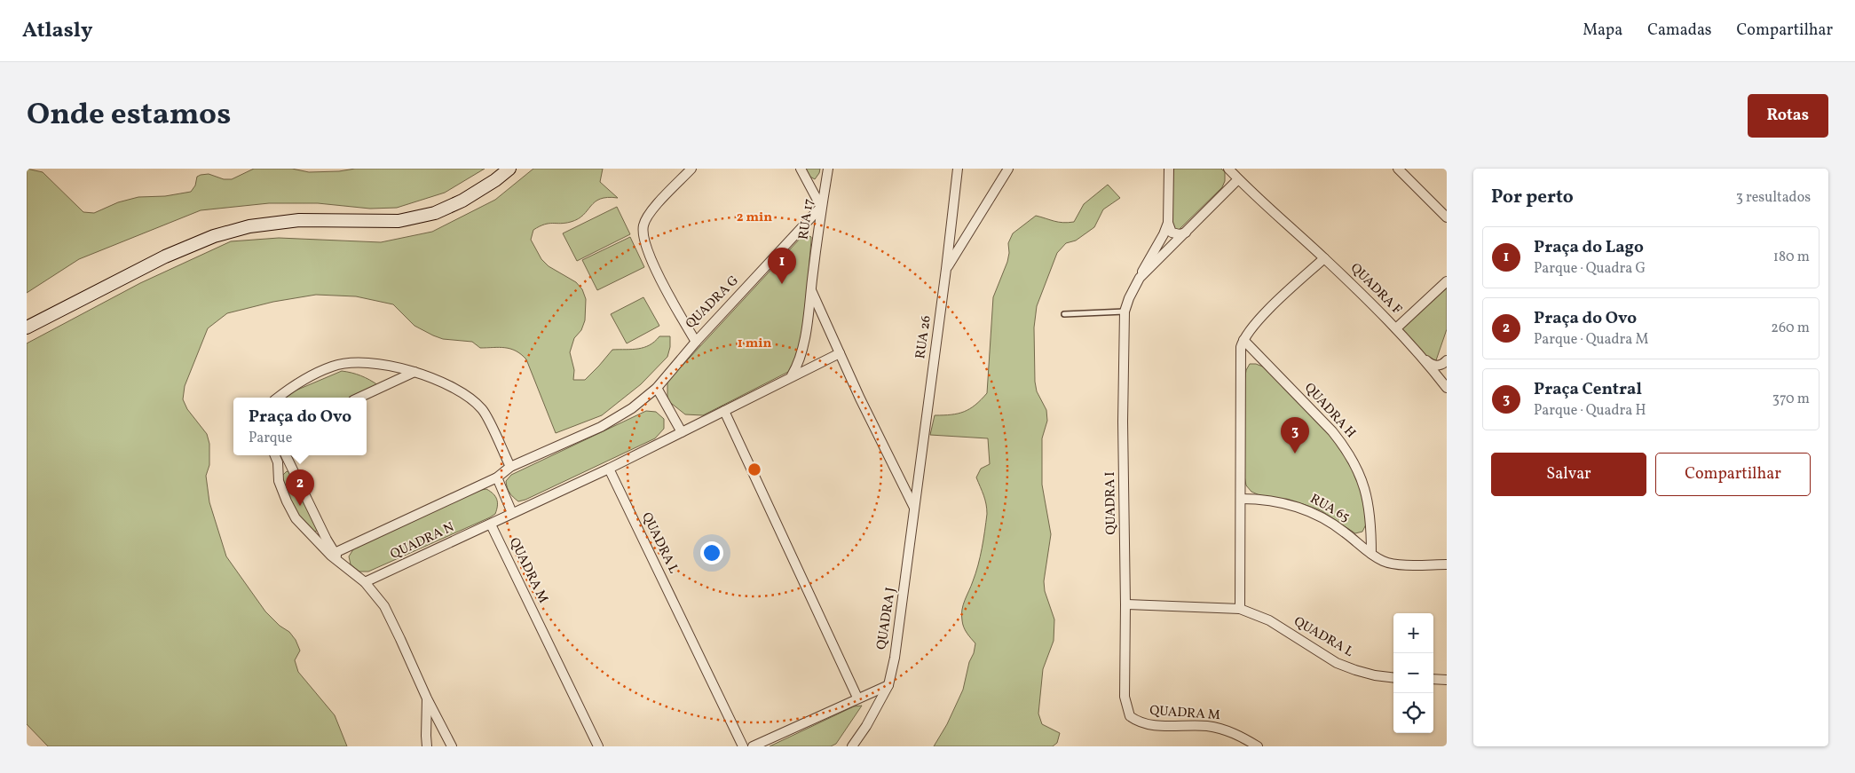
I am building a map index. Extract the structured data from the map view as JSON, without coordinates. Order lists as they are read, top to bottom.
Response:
{
  "streets": {
    "street": [
      "RUA 17",
      "QUADRA F",
      "QUADRA G",
      "RUA 26",
      "QUADRA H",
      "QUADRA I",
      "RUA 65",
      "QUADRA N",
      "QUADRA L",
      "QUADRA M",
      "QUADRA J"
    ]
  },
  "crossings": [
    ["RUA 17", "QUADRA G"],
    ["RUA 26", "QUADRA J"],
    ["QUADRA H", "RUA 65"],
    ["QUADRA I", "QUADRA M"],
    ["QUADRA N", "QUADRA M"]
  ],
  "page": {
    "header": "Atlasly",
    "nav": ["Mapa", "Camadas", "Compartilhar"],
    "title": "Onde estamos",
    "buttons": [
      "Rotas",
      ["Salvar", "Compartilhar"]
    ],
    "heading": ["Por perto", "3 resultados"],
    "list": [
      {
        "mark": "1",
        "name": "Praça do Lago",
        "note": "Parque · Quadra G",
        "value": "180 m"
      },
      {
        "mark": "2",
        "name": "Praça do Ovo",
        "note": "Parque · Quadra M",
        "value": "260 m"
      },
      {
        "mark": "3",
        "name": "Praça Central",
        "note": "Parque · Quadra H",
        "value": "370 m"
      }
    ],
    "pins": ["1", "3", "2"],
    "popup": ["Praça do Ovo", "Parque"],
    "map_buttons": ["+", "−"]
  },
  "rings": ["2 min", "1 min"]
}
